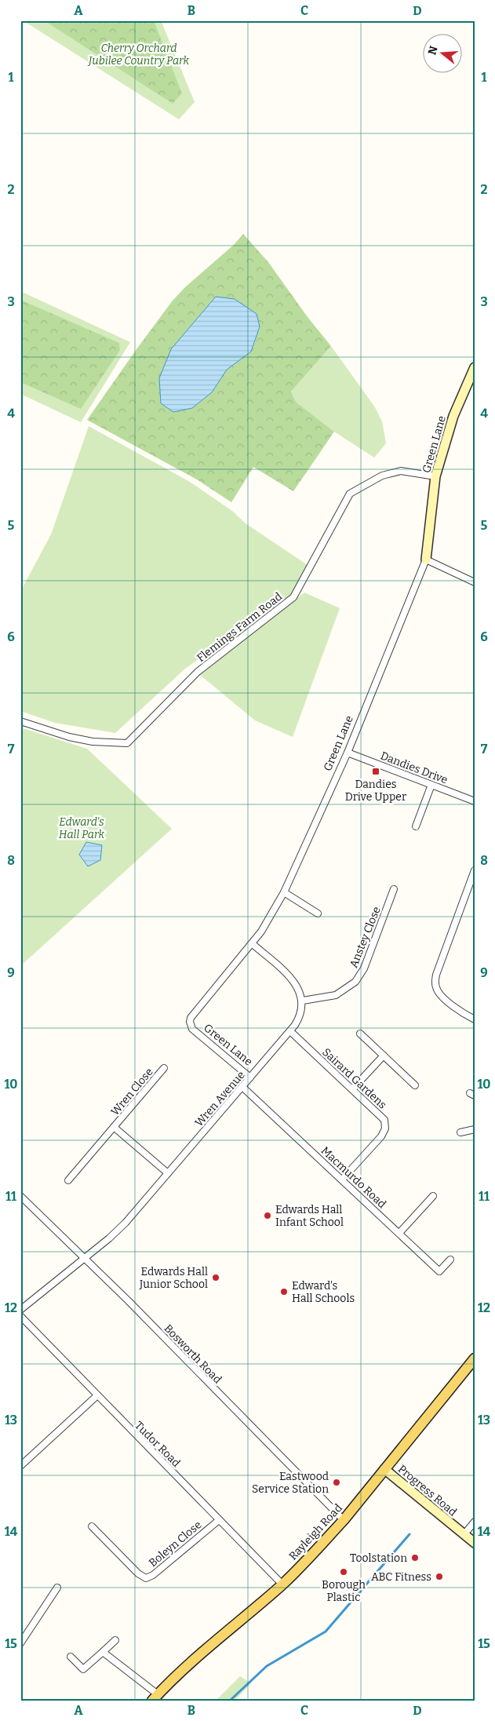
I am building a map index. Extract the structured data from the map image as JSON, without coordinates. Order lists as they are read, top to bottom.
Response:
{
  "streets": {
    "main road": ["Rayleigh Road"],
    "street": [
      "Green Lane",
      "Flemings Farm Road",
      "Dandies Drive",
      "Anstey Close",
      "Sairard Gardens",
      "Wren Close",
      "Wren Avenue",
      "Macmurdo Road",
      "Bosworth Road",
      "Tudor Road",
      "Progress Road",
      "Boleyn Close"
    ]
  },
  "crossings": [
    ["Green Lane", "Flemings Farm Road"],
    ["Green Lane", "Dandies Drive"],
    ["Green Lane", "Wren Avenue"],
    ["Anstey Close", "Wren Avenue"],
    ["Sairard Gardens", "Wren Avenue"],
    ["Sairard Gardens", "Macmurdo Road"],
    ["Wren Close", "Wren Avenue"],
    ["Wren Avenue", "Macmurdo Road"],
    ["Wren Avenue", "Bosworth Road"],
    ["Bosworth Road", "Rayleigh Road"],
    ["Tudor Road", "Rayleigh Road"],
    ["Tudor Road", "Boleyn Close"],
    ["Progress Road", "Rayleigh Road"]
  ],
  "parks": ["Cherry Orchard Jubilee Country Park", "Edward's Hall Park"],
  "places": {
    "transit": ["Dandies Drive Upper"],
    "other": [
      "Edwards Hall Infant School",
      "Edwards Hall Junior School",
      "Edward's Hall Schools",
      "Eastwood Service Station",
      "Toolstation",
      "Borough Plastic",
      "ABC Fitness"
    ]
  },
  "north": "left",
  "grid": {
    "columns": [
      "A",
      "B",
      "C",
      "D"
    ],
    "rows": [
      "1",
      "2",
      "3",
      "4",
      "5",
      "6",
      "7",
      "8",
      "9",
      "10",
      "11",
      "12",
      "13",
      "14",
      "15"
    ]
  }
}
